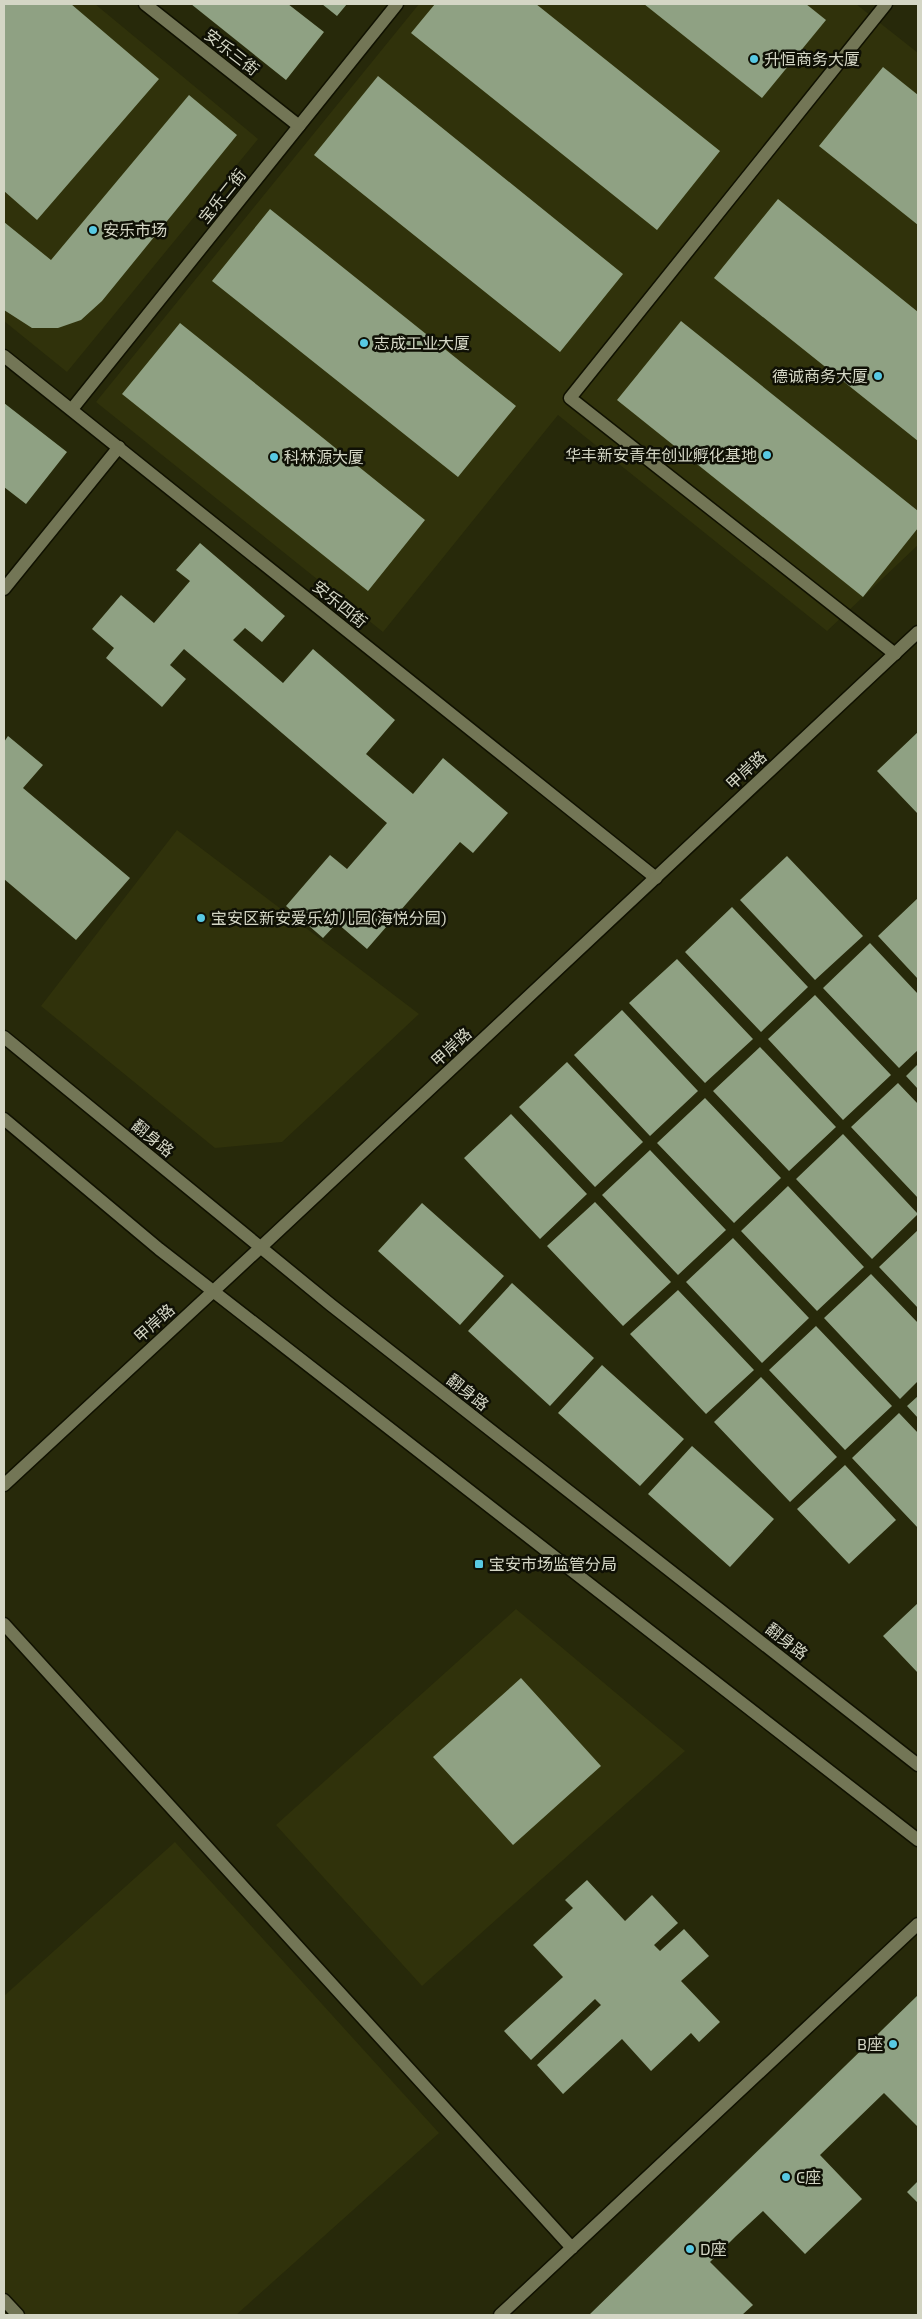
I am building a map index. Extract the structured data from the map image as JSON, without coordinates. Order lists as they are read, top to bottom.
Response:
{
  "streets": {
    "main road": [
      "安乐三街",
      "宝乐二街",
      "安乐四街",
      "甲岸路",
      "翻身路"
    ]
  },
  "crossings": [
    ["安乐三街", "宝乐二街"],
    ["宝乐二街", "安乐四街"],
    ["安乐四街", "甲岸路"],
    ["甲岸路", "翻身路"]
  ],
  "places": {
    "other": [
      "升恒商务大厦",
      "安乐市场",
      "志成工业大厦",
      "德诚商务大厦",
      "华丰新安青年创业孵化基地",
      "科林源大厦",
      "宝安区新安爱乐幼儿园(海悦分园)",
      "B座",
      "C座",
      "D座"
    ],
    "transit": ["宝安市场监管分局"]
  }
}
